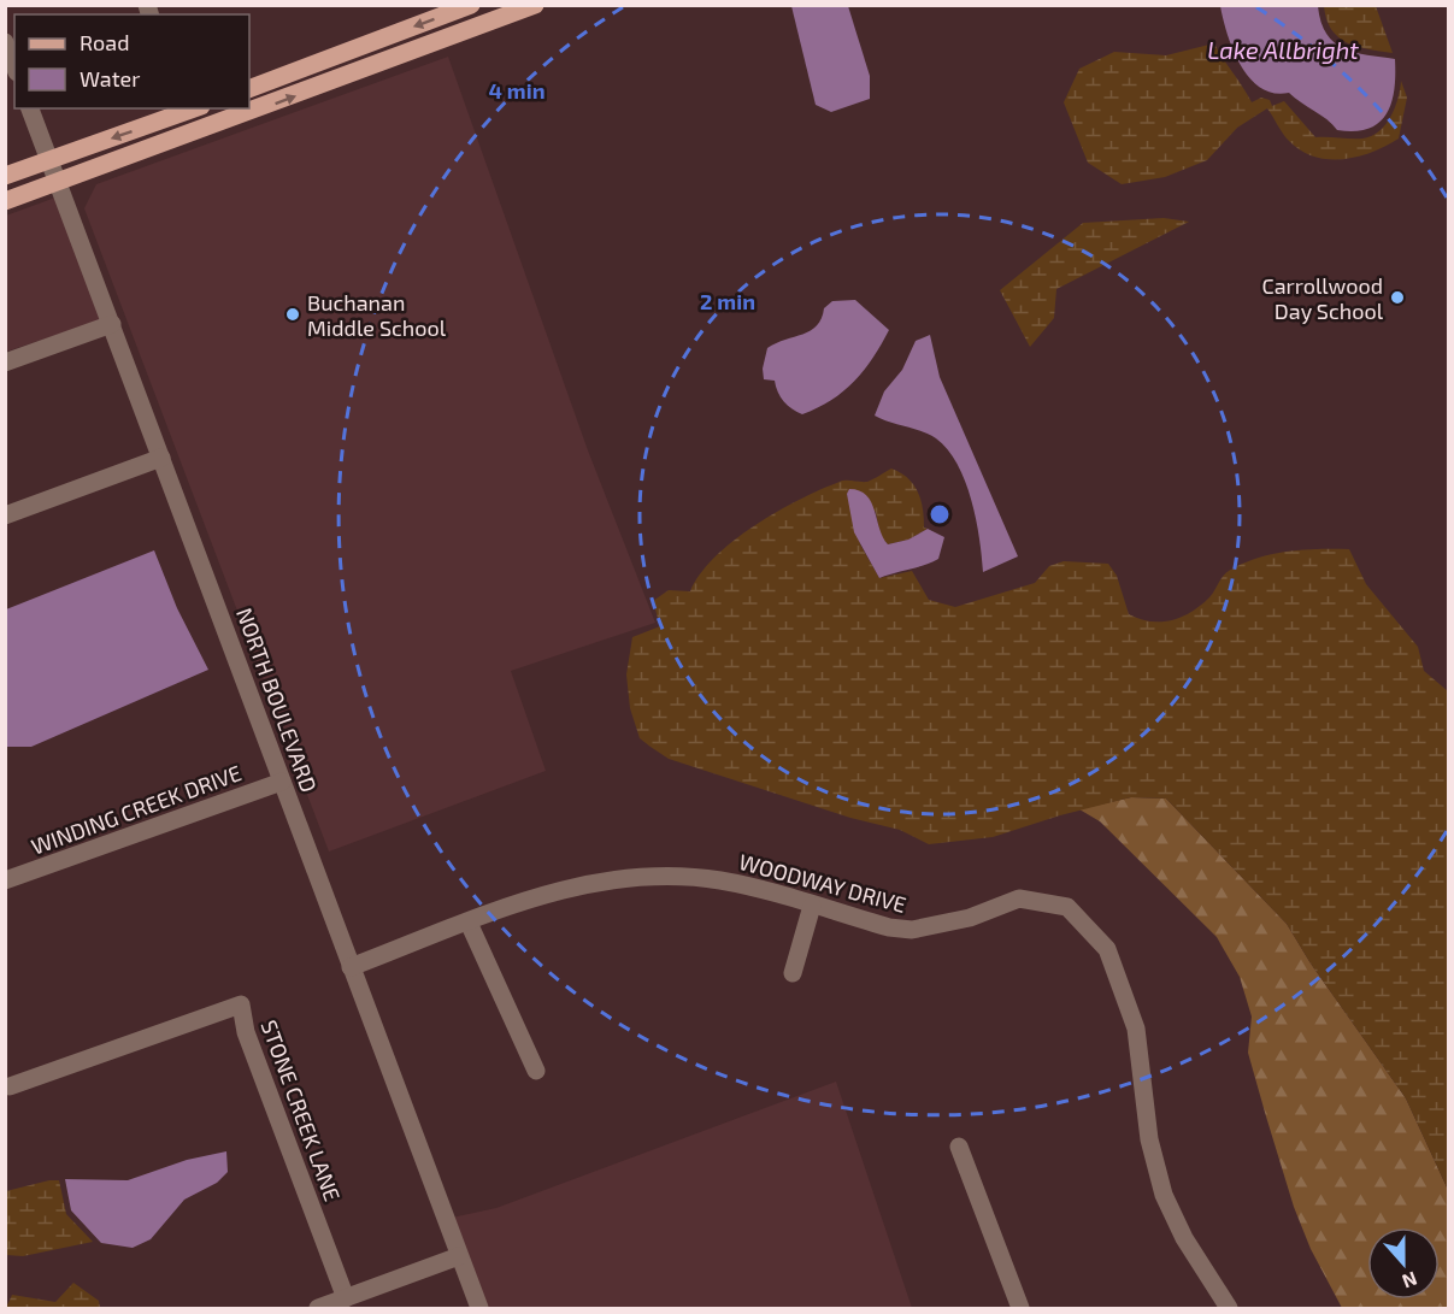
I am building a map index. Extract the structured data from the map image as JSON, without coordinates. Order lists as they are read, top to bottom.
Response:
{
  "streets": {
    "street": [
      "NORTH BOULEVARD",
      "WINDING CREEK DRIVE",
      "WOODWAY DRIVE",
      "STONE CREEK LANE"
    ]
  },
  "crossings": [
    ["NORTH BOULEVARD", "WINDING CREEK DRIVE"],
    ["NORTH BOULEVARD", "WOODWAY DRIVE"]
  ],
  "water": ["Lake Allbright"],
  "places": ["Carrollwood Day School", "Buchanan Middle School"],
  "legend": ["Road", "Water"],
  "north": "bottom",
  "rings": ["4 min", "2 min"]
}
